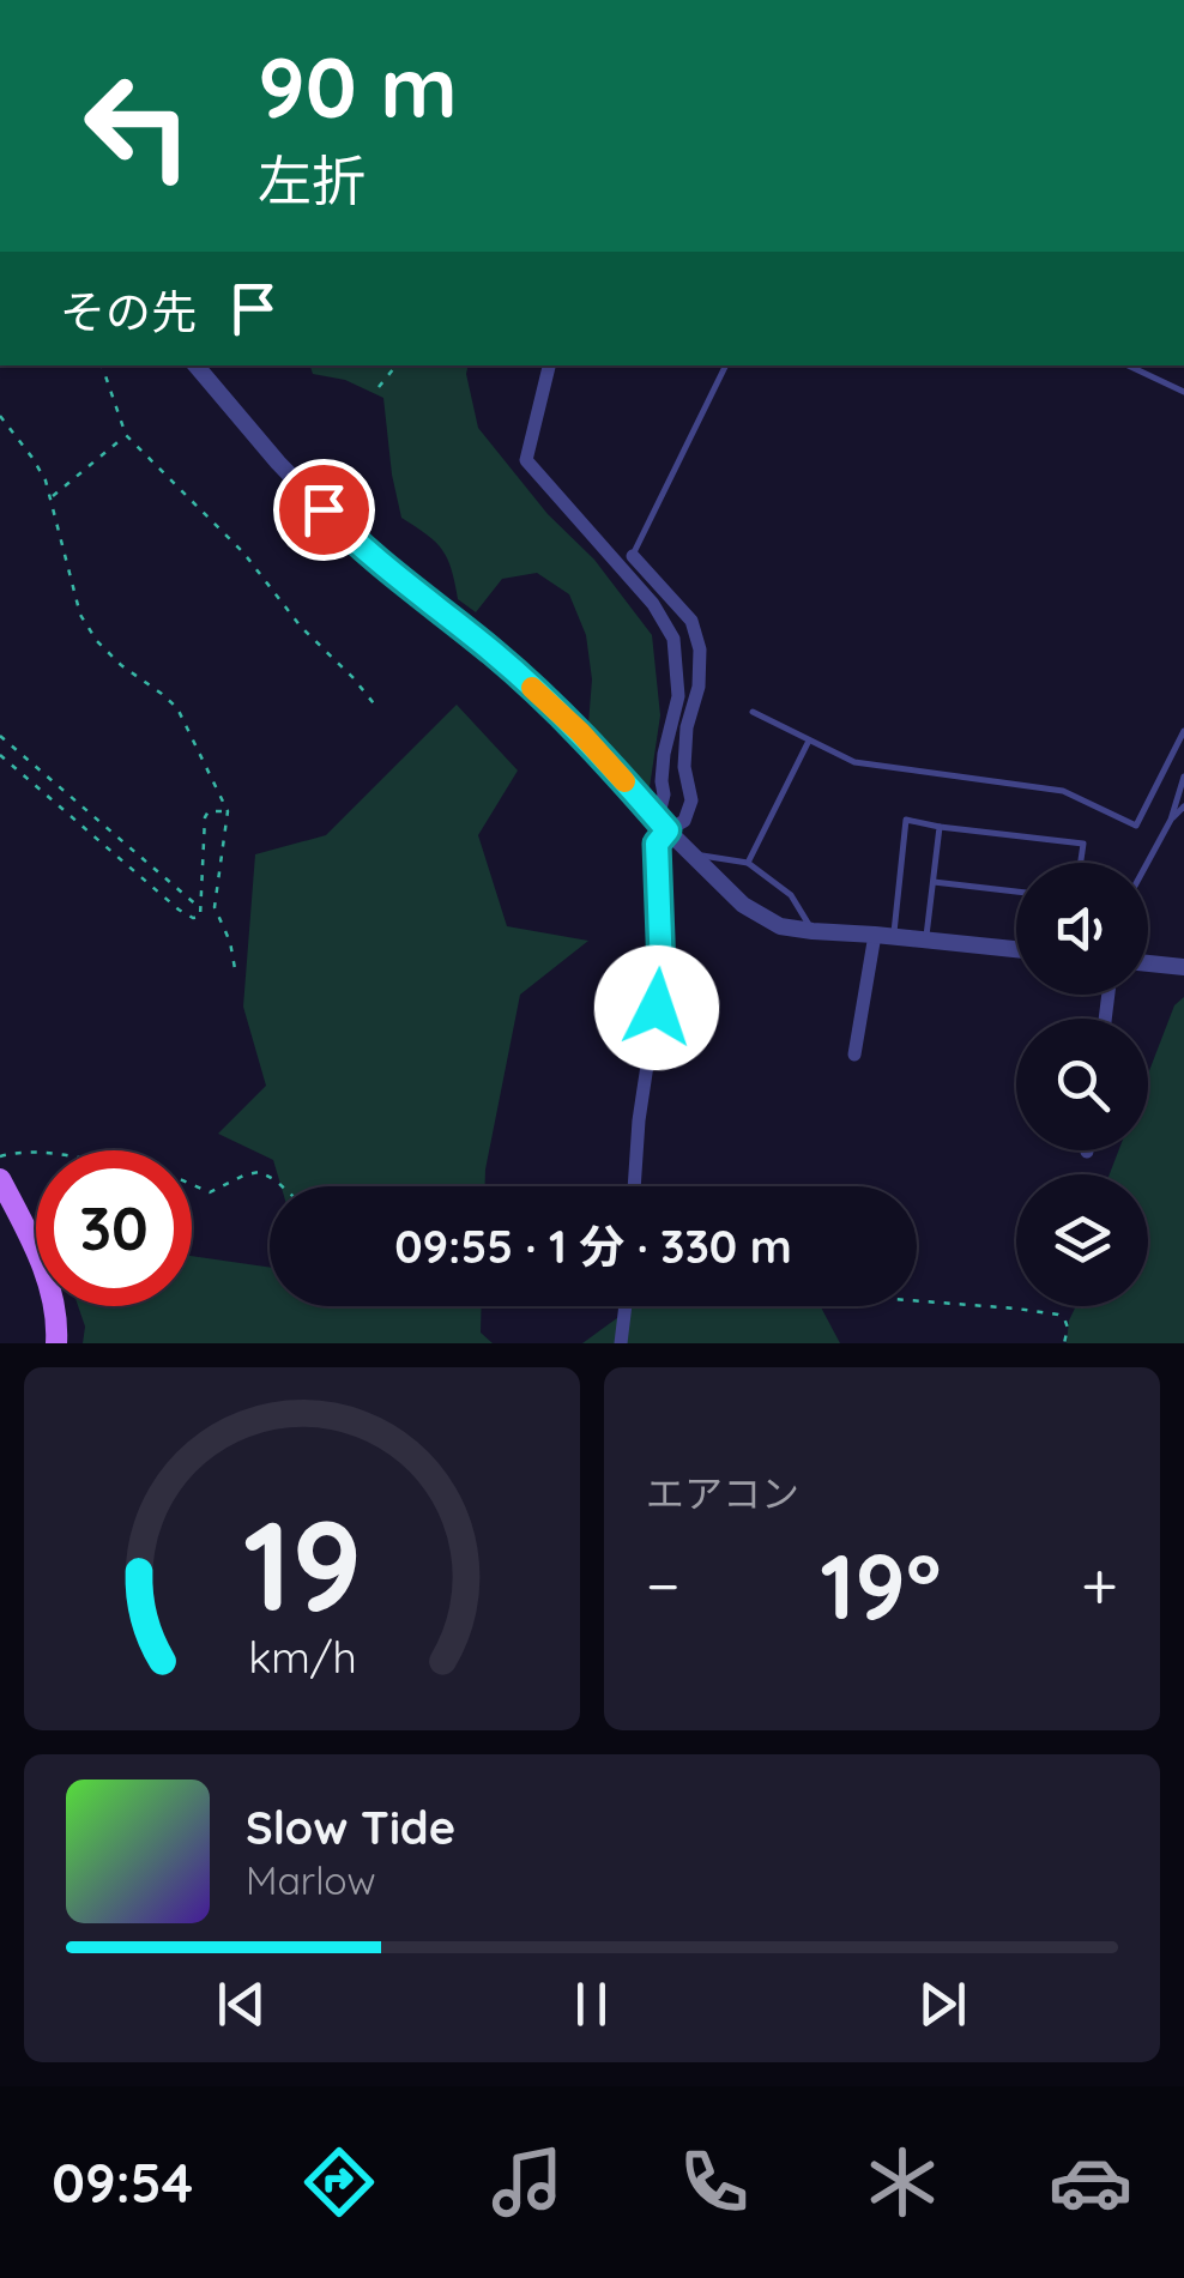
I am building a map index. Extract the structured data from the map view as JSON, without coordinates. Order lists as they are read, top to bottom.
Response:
{
  "page": {
    "turn": ["90 m", "左折"],
    "then": "その先",
    "limit": "30",
    "trip": "09:55 · 1 分 · 330 m",
    "tile": "エアコン",
    "heat": ["−", "19°", "+"],
    "song": ["Slow Tide", "Marlow"],
    "tabs": "09:54",
    "gauge": ["19", "km/h"]
  }
}
